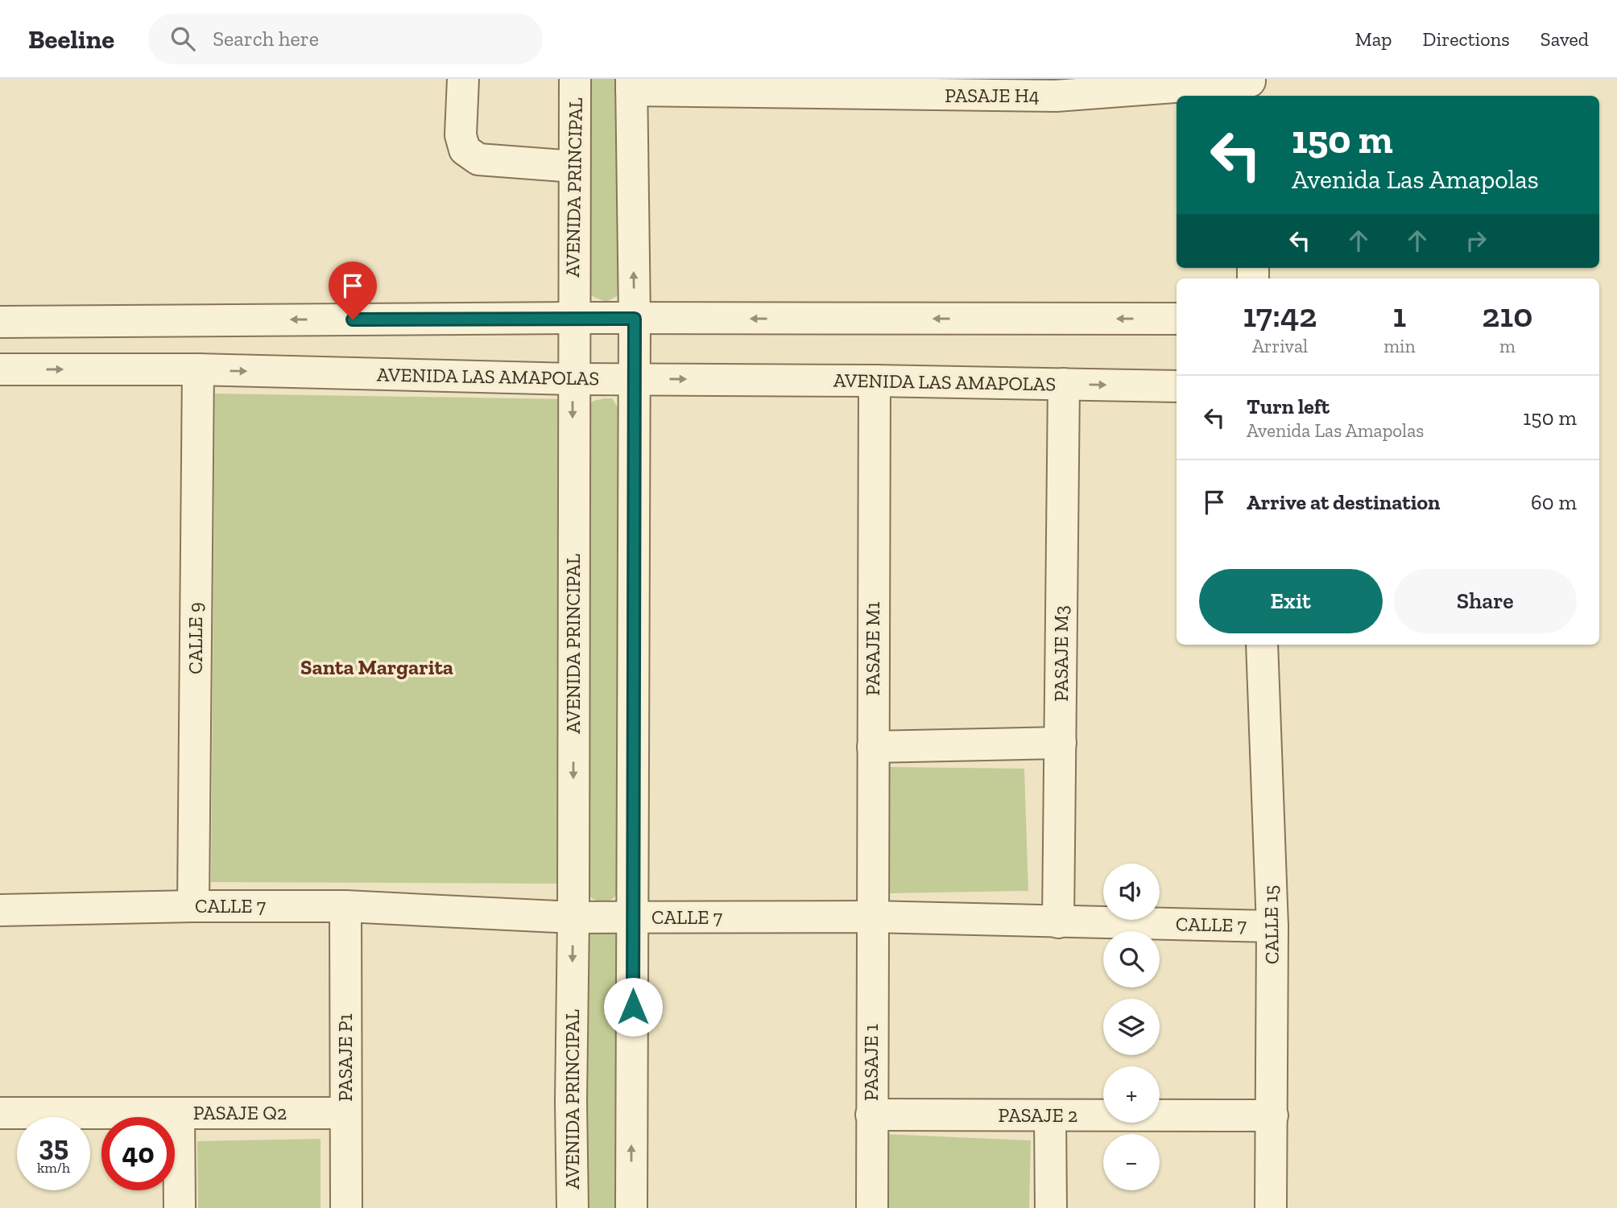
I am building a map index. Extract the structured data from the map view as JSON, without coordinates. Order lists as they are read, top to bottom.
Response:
{
  "streets": {
    "street": [
      "PASAJE H4",
      "AVENIDA PRINCIPAL",
      "AVENIDA LAS AMAPOLAS",
      "CALLE 9",
      "PASAJE M1",
      "PASAJE M3",
      "CALLE 7",
      "CALLE 15",
      "PASAJE P1",
      "PASAJE 1",
      "PASAJE Q2",
      "PASAJE 2"
    ]
  },
  "crossings": [
    ["AVENIDA PRINCIPAL", "AVENIDA LAS AMAPOLAS"],
    ["AVENIDA PRINCIPAL", "CALLE 7"],
    ["AVENIDA LAS AMAPOLAS", "CALLE 9"],
    ["AVENIDA LAS AMAPOLAS", "PASAJE M1"],
    ["AVENIDA LAS AMAPOLAS", "PASAJE M3"],
    ["CALLE 9", "CALLE 7"],
    ["PASAJE M1", "CALLE 7"],
    ["PASAJE M1", "PASAJE 1"],
    ["PASAJE M3", "CALLE 7"],
    ["CALLE 7", "CALLE 15"],
    ["CALLE 7", "PASAJE P1"],
    ["CALLE 7", "PASAJE 1"],
    ["CALLE 15", "PASAJE 2"],
    ["PASAJE P1", "PASAJE Q2"],
    ["PASAJE 1", "PASAJE 2"]
  ],
  "districts": ["Santa Margarita"],
  "page": {
    "header": "Beeline",
    "search": "Search here",
    "nav": ["Map", "Directions", "Saved"],
    "turn": ["150 m", "Avenida Las Amapolas"],
    "eta": [
      "17:42",
      "Arrival",
      "1",
      "min",
      "210",
      "m"
    ],
    "list": [
      {
        "name": "Turn left",
        "note": "Avenida Las Amapolas",
        "value": "150 m"
      },
      {
        "name": "Arrive at destination",
        "value": "60 m"
      }
    ],
    "buttons": ["Exit", "Share"],
    "map_buttons": ["+", "−"],
    "speed": "35 km/h",
    "limit": "40"
  }
}
